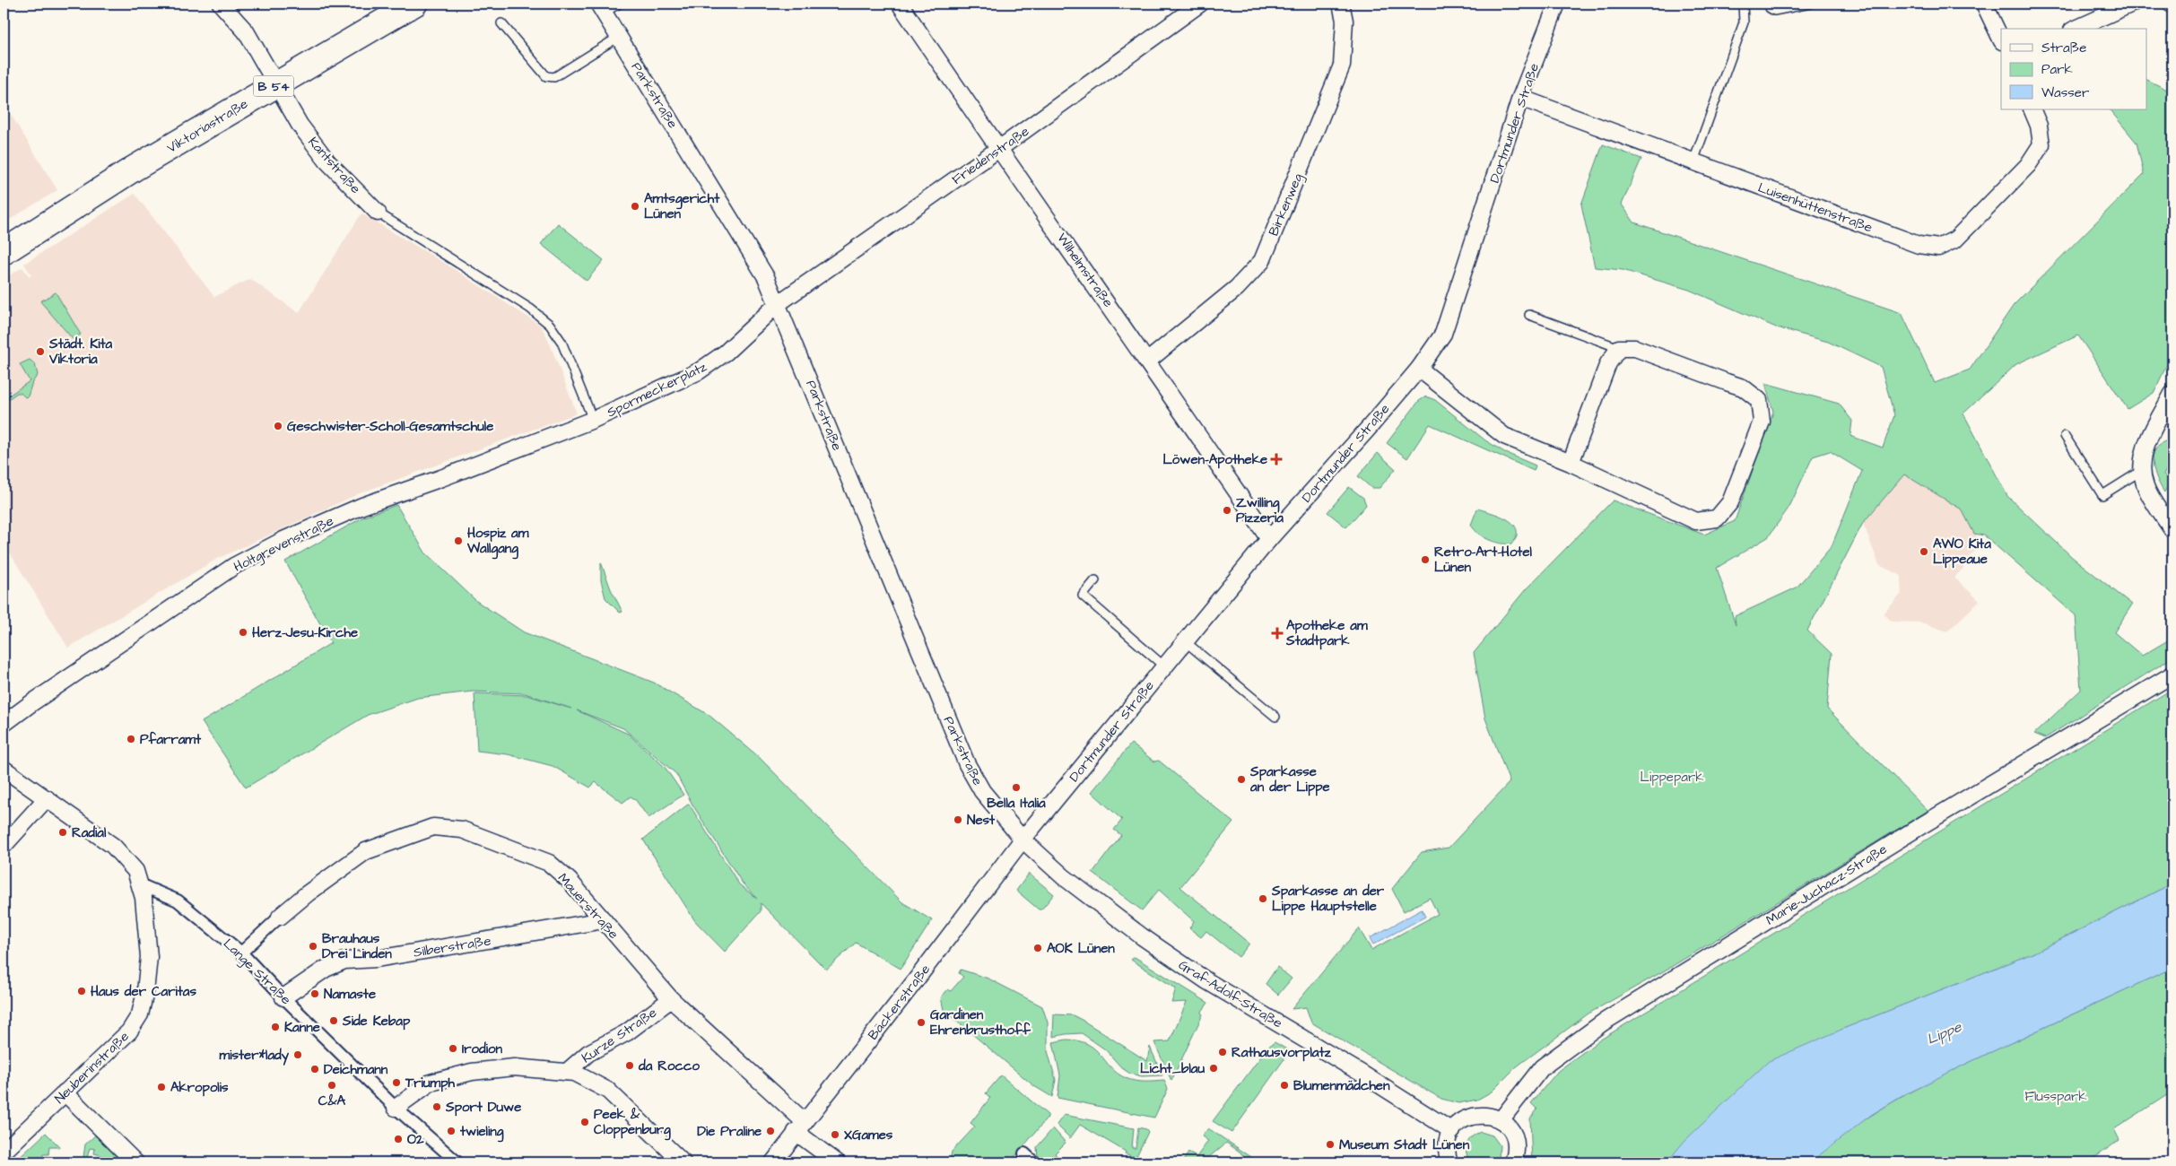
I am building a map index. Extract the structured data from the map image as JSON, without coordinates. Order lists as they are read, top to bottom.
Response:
{
  "streets": {
    "main road": ["B 54", "Viktoriastraße"],
    "street": [
      "Parkstraße",
      "Dortmunder Straße",
      "Friedenstraße",
      "Kantstraße",
      "Birkenweg",
      "Luisenhüttenstraße",
      "Wilhelmstraße",
      "Spormeckerplatz",
      "Holtgrevenstraße",
      "Marie-Juchacz-Straße",
      "Mauerstraße",
      "Silberstraße",
      "Lange Straße",
      "Graf-Adolf-Straße",
      "Bäckerstraße",
      "Kurze Straße",
      "Neuberinstraße"
    ]
  },
  "crossings": [
    ["Parkstraße", "Dortmunder Straße"],
    ["Parkstraße", "Friedenstraße"],
    ["Parkstraße", "Spormeckerplatz"],
    ["Parkstraße", "Graf-Adolf-Straße"],
    ["Parkstraße", "Bäckerstraße"],
    ["Dortmunder Straße", "Luisenhüttenstraße"],
    ["Dortmunder Straße", "Wilhelmstraße"],
    ["Dortmunder Straße", "Graf-Adolf-Straße"],
    ["Dortmunder Straße", "Bäckerstraße"],
    ["Viktoriastraße", "Kantstraße"],
    ["Friedenstraße", "Wilhelmstraße"],
    ["Friedenstraße", "Spormeckerplatz"],
    ["Birkenweg", "Wilhelmstraße"],
    ["Spormeckerplatz", "Holtgrevenstraße"],
    ["Mauerstraße", "Silberstraße"],
    ["Mauerstraße", "Lange Straße"],
    ["Mauerstraße", "Bäckerstraße"],
    ["Mauerstraße", "Kurze Straße"],
    ["Silberstraße", "Lange Straße"],
    ["Lange Straße", "Neuberinstraße"],
    ["Graf-Adolf-Straße", "Bäckerstraße"]
  ],
  "water": ["Lippe"],
  "parks": ["Lippepark", "Flusspark"],
  "places": {
    "other": [
      "Amtsgericht Lünen",
      "Städt. Kita Viktoria",
      "Geschwister-Scholl-Gesamtschule",
      "Zwilling Pizzeria",
      "Hospiz am Wallgang",
      "AWO Kita Lippeaue",
      "Retro-Art-Hotel Lünen",
      "Herz-Jesu-Kirche",
      "Pfarramt",
      "Sparkasse an der Lippe",
      "Bella Italia",
      "Nest",
      "Radial",
      "Sparkasse an der Lippe Hauptstelle",
      "Brauhaus Drei Linden",
      "AOK Lünen",
      "Haus der Caritas",
      "Namaste",
      "Side Kebap",
      "Gardinen Ehrenbrusthoff",
      "Kanne",
      "Irodion",
      "Rathausvorplatz",
      "mister*lady",
      "da Rocco",
      "Licht_blau",
      "Deichmann",
      "Triumph",
      "C&A",
      "Blumenmädchen",
      "Akropolis",
      "Sport Duwe",
      "Peek & Cloppenburg",
      "twieling",
      "Die Praline",
      "XGames",
      "O2",
      "Museum Stadt Lünen"
    ],
    "health": ["Löwen-Apotheke", "Apotheke am Stadtpark"]
  },
  "legend": ["Straße", "Park", "Wasser"]
}
